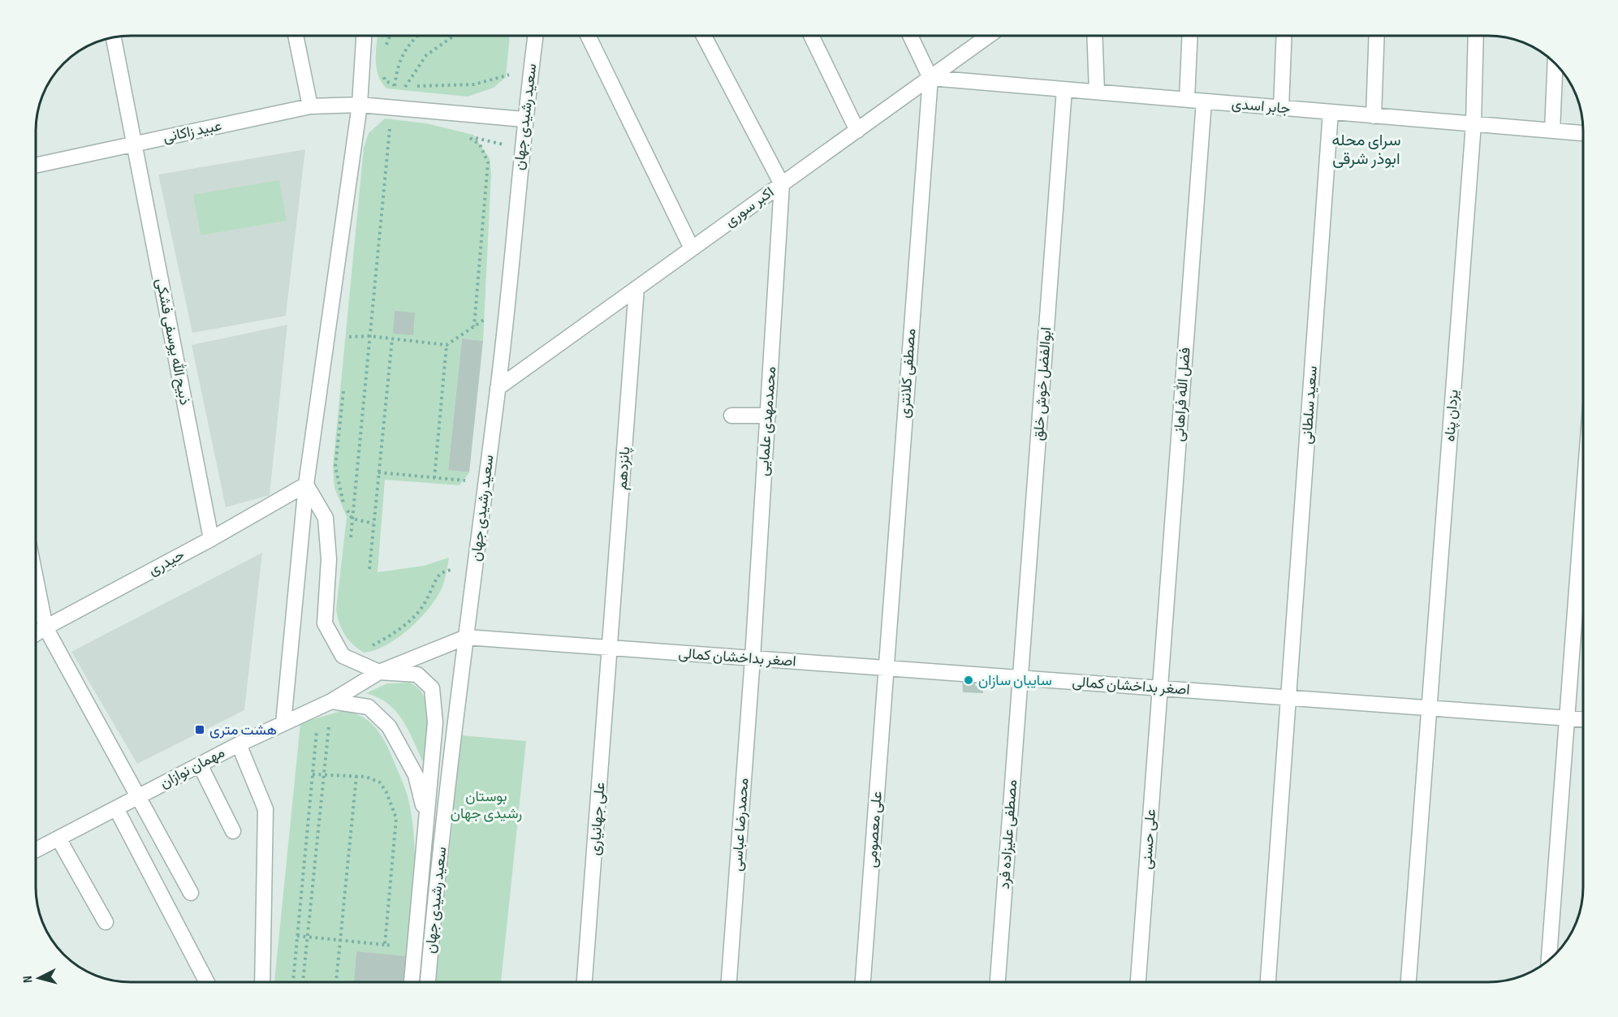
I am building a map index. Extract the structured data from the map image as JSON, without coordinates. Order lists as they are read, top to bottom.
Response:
{
  "streets": {
    "street": [
      "جابر اسدی",
      "سعید رشیدی جهان",
      "عبید زاکانی",
      "اکبر سوری",
      "ذبیح الله یوسفی فشکی",
      "مصطفی کلانتری",
      "ابوالفضل خوش خلق",
      "فضل الله فراهانی",
      "سعید سلطانی",
      "یزدان پناه",
      "محمدمهدی علمایی",
      "پانزدهم",
      "حیدری",
      "اصغر بداخشان کمالی",
      "مهمان نوازان",
      "علی جهانیاری",
      "محمدرضا عباسی",
      "علی معصومی",
      "مصطفی علیزاده فرد",
      "علی حسنی"
    ]
  },
  "crossings": [
    ["جابر اسدی", "اکبر سوری"],
    ["جابر اسدی", "مصطفی کلانتری"],
    ["جابر اسدی", "ابوالفضل خوش خلق"],
    ["جابر اسدی", "فضل الله فراهانی"],
    ["جابر اسدی", "سعید سلطانی"],
    ["جابر اسدی", "یزدان پناه"],
    ["سعید رشیدی جهان", "عبید زاکانی"],
    ["سعید رشیدی جهان", "اکبر سوری"],
    ["سعید رشیدی جهان", "اصغر بداخشان کمالی"],
    ["سعید رشیدی جهان", "مهمان نوازان"],
    ["عبید زاکانی", "ذبیح الله یوسفی فشکی"],
    ["اکبر سوری", "مصطفی کلانتری"],
    ["اکبر سوری", "محمدمهدی علمایی"],
    ["اکبر سوری", "پانزدهم"],
    ["ذبیح الله یوسفی فشکی", "حیدری"],
    ["مصطفی کلانتری", "اصغر بداخشان کمالی"],
    ["مصطفی کلانتری", "علی معصومی"],
    ["ابوالفضل خوش خلق", "اصغر بداخشان کمالی"],
    ["ابوالفضل خوش خلق", "مصطفی علیزاده فرد"],
    ["فضل الله فراهانی", "اصغر بداخشان کمالی"],
    ["فضل الله فراهانی", "علی حسنی"],
    ["سعید سلطانی", "اصغر بداخشان کمالی"],
    ["یزدان پناه", "اصغر بداخشان کمالی"],
    ["محمدمهدی علمایی", "اصغر بداخشان کمالی"],
    ["محمدمهدی علمایی", "محمدرضا عباسی"],
    ["پانزدهم", "اصغر بداخشان کمالی"],
    ["پانزدهم", "علی جهانیاری"],
    ["اصغر بداخشان کمالی", "مهمان نوازان"],
    ["اصغر بداخشان کمالی", "علی جهانیاری"],
    ["اصغر بداخشان کمالی", "محمدرضا عباسی"],
    ["اصغر بداخشان کمالی", "علی معصومی"],
    ["اصغر بداخشان کمالی", "مصطفی علیزاده فرد"],
    ["اصغر بداخشان کمالی", "علی حسنی"]
  ],
  "districts": ["سرای محله ابوذر شرقی"],
  "parks": ["بوستان رشیدی جهان"],
  "places": {
    "other": ["سایبان سازان"],
    "transit": ["هشت متری"]
  },
  "north": "left"
}
